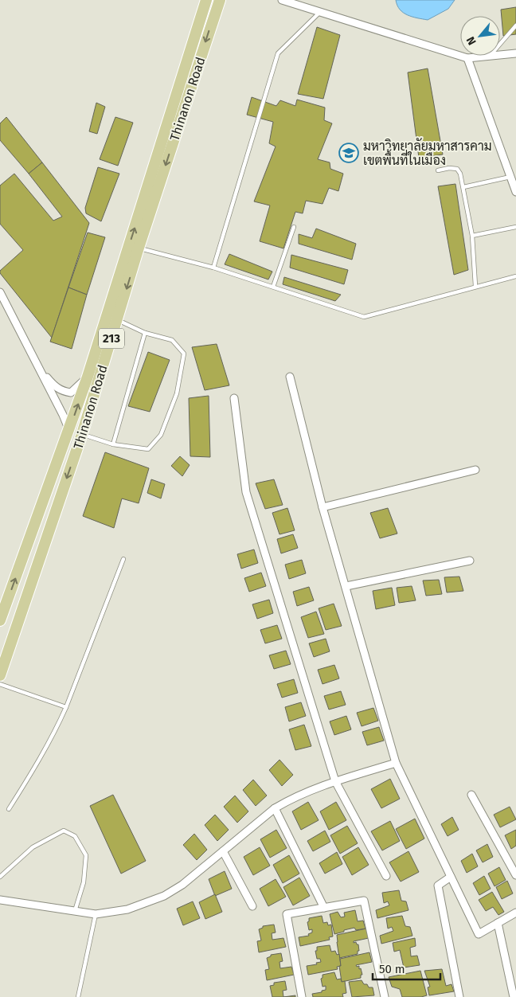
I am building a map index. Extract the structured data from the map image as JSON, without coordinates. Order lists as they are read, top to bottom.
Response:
{
  "streets": {
    "main road": ["Thinanon Road", "213"]
  },
  "places": {
    "school or university": ["มหาวิทยาลัยมหาสารคาม เขตพื้นที่ในเมือง"]
  },
  "scale_bar": "50 m",
  "north": "bottom left"
}
